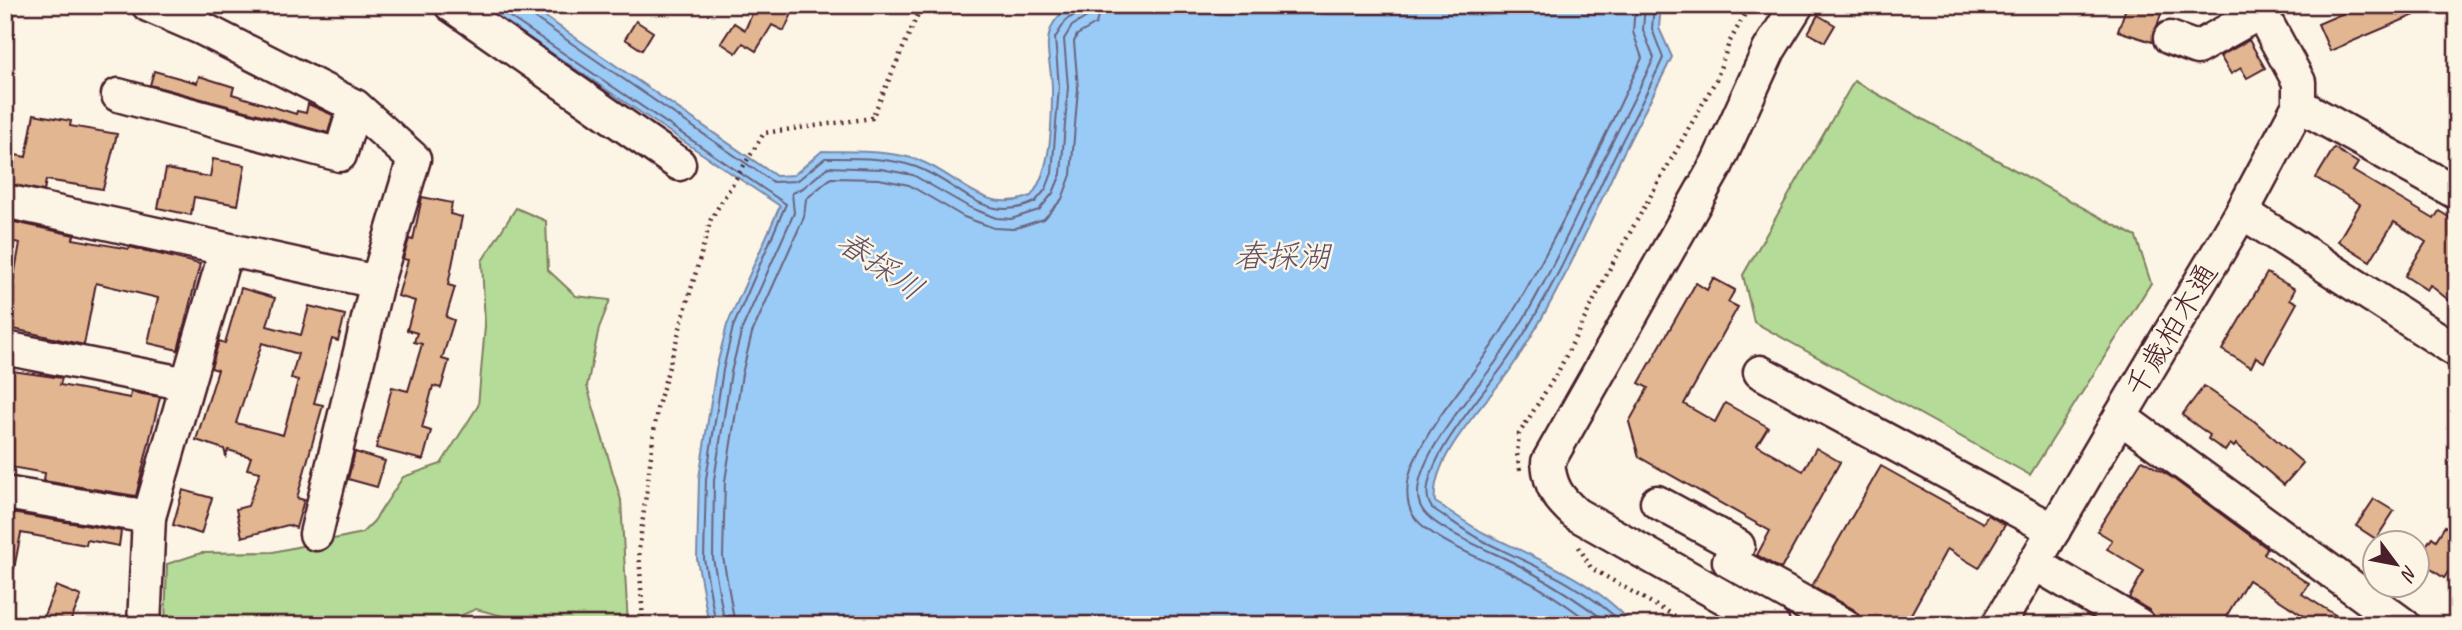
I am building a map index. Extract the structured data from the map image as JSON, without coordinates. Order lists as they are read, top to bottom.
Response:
{
  "streets": {
    "street": ["千歳柏木通"]
  },
  "water": ["春採湖", "春採川"],
  "north": "bottom right"
}
